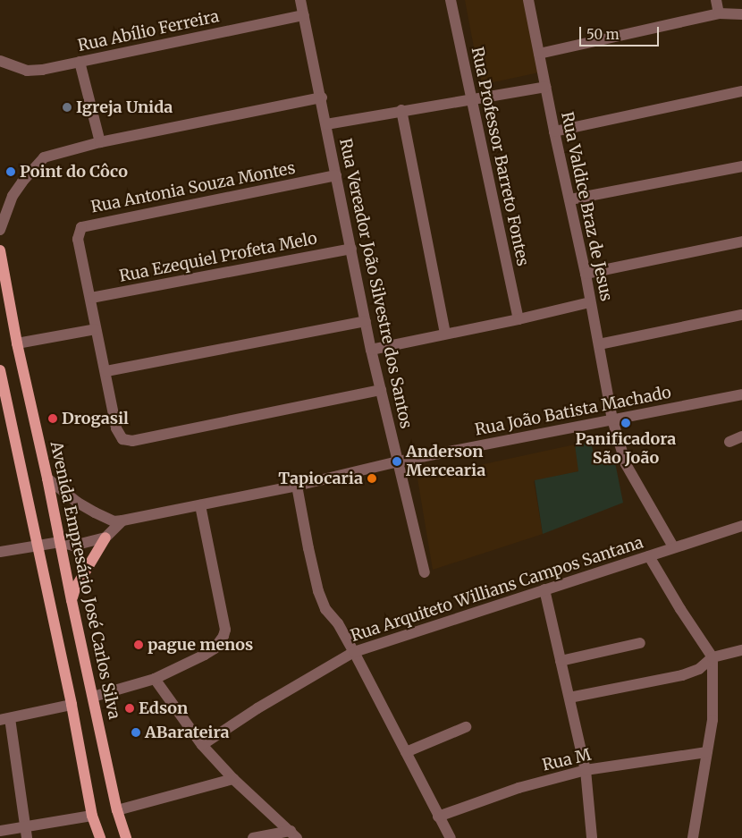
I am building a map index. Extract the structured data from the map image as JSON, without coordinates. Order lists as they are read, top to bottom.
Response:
{
  "streets": {
    "main road": ["Avenida Empresário José Carlos Silva"],
    "street": [
      "Rua Abílio Ferreira",
      "Rua Professor Barreto Fontes",
      "Rua Antonia Souza Montes",
      "Rua Valdice Braz de Jesus",
      "Rua Ezequiel Profeta Melo",
      "Rua Vereador João Silvestre dos Santos",
      "Rua João Batista Machado",
      "Rua Arquiteto Willians Campos Santana",
      "Rua M"
    ]
  },
  "crossings": [
    ["Rua Abílio Ferreira", "Rua Vereador João Silvestre dos Santos"],
    ["Rua Antonia Souza Montes", "Rua Ezequiel Profeta Melo"],
    ["Rua Antonia Souza Montes", "Rua Vereador João Silvestre dos Santos"],
    ["Rua Valdice Braz de Jesus", "Rua João Batista Machado"],
    ["Rua Valdice Braz de Jesus", "Rua Arquiteto Willians Campos Santana"],
    ["Rua Ezequiel Profeta Melo", "Rua Vereador João Silvestre dos Santos"],
    ["Rua Vereador João Silvestre dos Santos", "Rua João Batista Machado"]
  ],
  "places": [
    "Igreja Unida",
    "Point do Côco",
    "Drogasil",
    "Panificadora São João",
    "Anderson Mercearia",
    "Tapiocaria",
    "pague menos",
    "Edson",
    "ABarateira"
  ],
  "scale_bar": "50 m"
}
